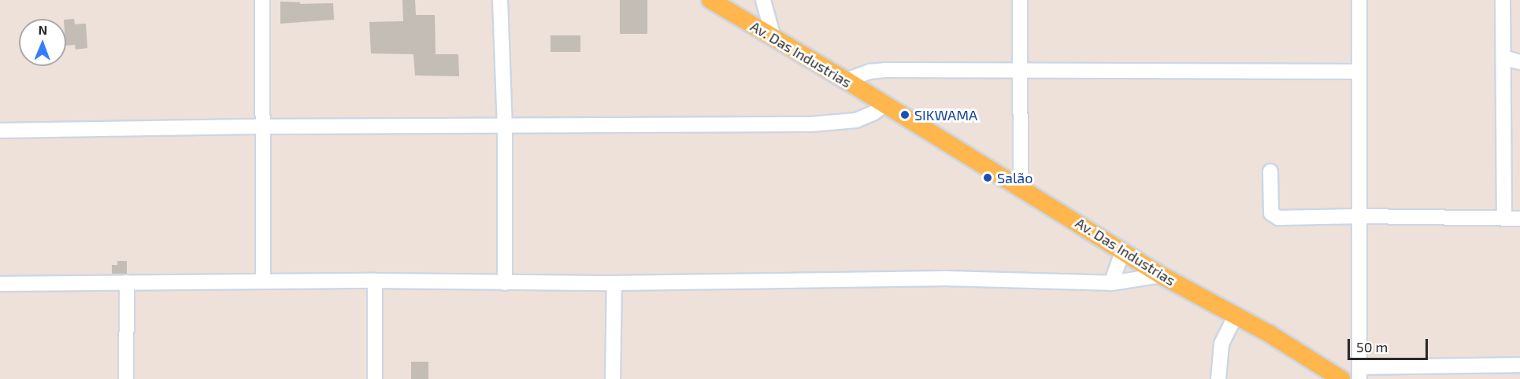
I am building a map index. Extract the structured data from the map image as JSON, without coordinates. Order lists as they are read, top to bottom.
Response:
{
  "streets": {
    "main road": ["Av. Das Industrias"]
  },
  "places": ["SIKWAMA", "Salão"],
  "scale_bar": "50 m",
  "north": "top"
}
